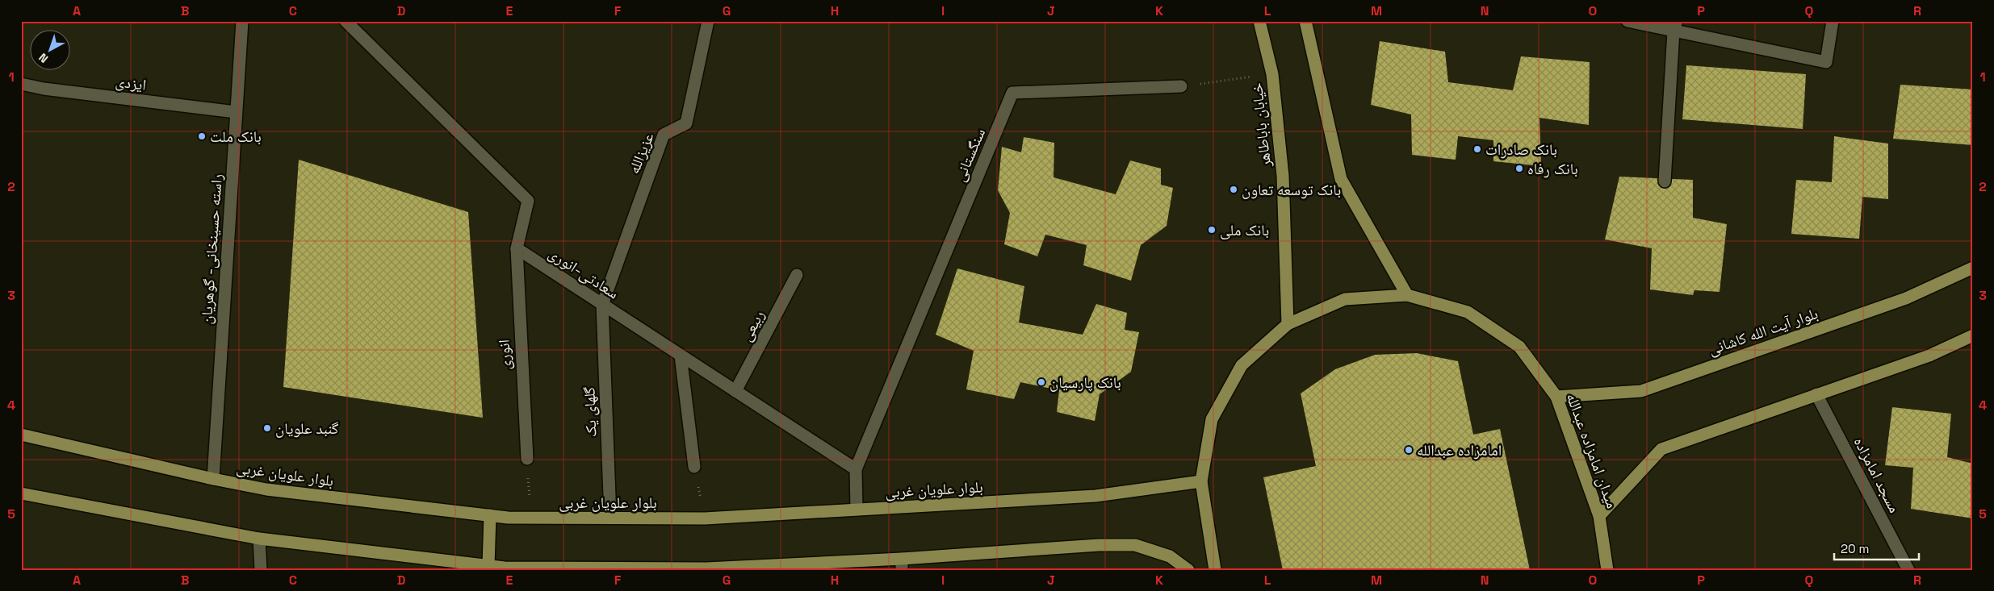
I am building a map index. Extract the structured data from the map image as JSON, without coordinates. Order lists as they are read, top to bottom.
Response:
{
  "streets": {
    "main road": [
      "خیابان باباطاهر",
      "بلوار آیت الله کاشانی",
      "میدان امامزاده عبدالله",
      "بلوار علویان غربی"
    ],
    "street": [
      "ایزدی",
      "عزیزالله",
      "سنگستانی",
      "راسته حسینخانی- گوهریان",
      "سعادتی-انوری",
      "ربیعی",
      "انوری",
      "گلهای یک",
      "مسجد امامزاده"
    ]
  },
  "crossings": [
    ["ایزدی", "راسته حسینخانی- گوهریان"],
    ["خیابان باباطاهر", "میدان امامزاده عبدالله"],
    ["عزیزالله", "سعادتی-انوری"],
    ["عزیزالله", "گلهای یک"],
    ["سنگستانی", "سعادتی-انوری"],
    ["راسته حسینخانی- گوهریان", "بلوار علویان غربی"],
    ["سعادتی-انوری", "ربیعی"],
    ["سعادتی-انوری", "انوری"],
    ["سعادتی-انوری", "گلهای یک"],
    ["بلوار آیت الله کاشانی", "میدان امامزاده عبدالله"],
    ["گلهای یک", "بلوار علویان غربی"],
    ["میدان امامزاده عبدالله", "بلوار علویان غربی"]
  ],
  "places": [
    "بانک ملت",
    "بانک صادرات",
    "بانک رفاه",
    "بانک توسعه تعاون",
    "بانک ملی",
    "بانک پارسیان",
    "گنبد علویان",
    "امامزاده عبدالله"
  ],
  "scale_bar": "20 m",
  "north": "bottom left",
  "grid": {
    "columns": [
      "A",
      "B",
      "C",
      "D",
      "E",
      "F",
      "G",
      "H",
      "I",
      "J",
      "K",
      "L",
      "M",
      "N",
      "O",
      "P",
      "Q",
      "R"
    ],
    "rows": [
      "1",
      "2",
      "3",
      "4",
      "5"
    ]
  }
}
